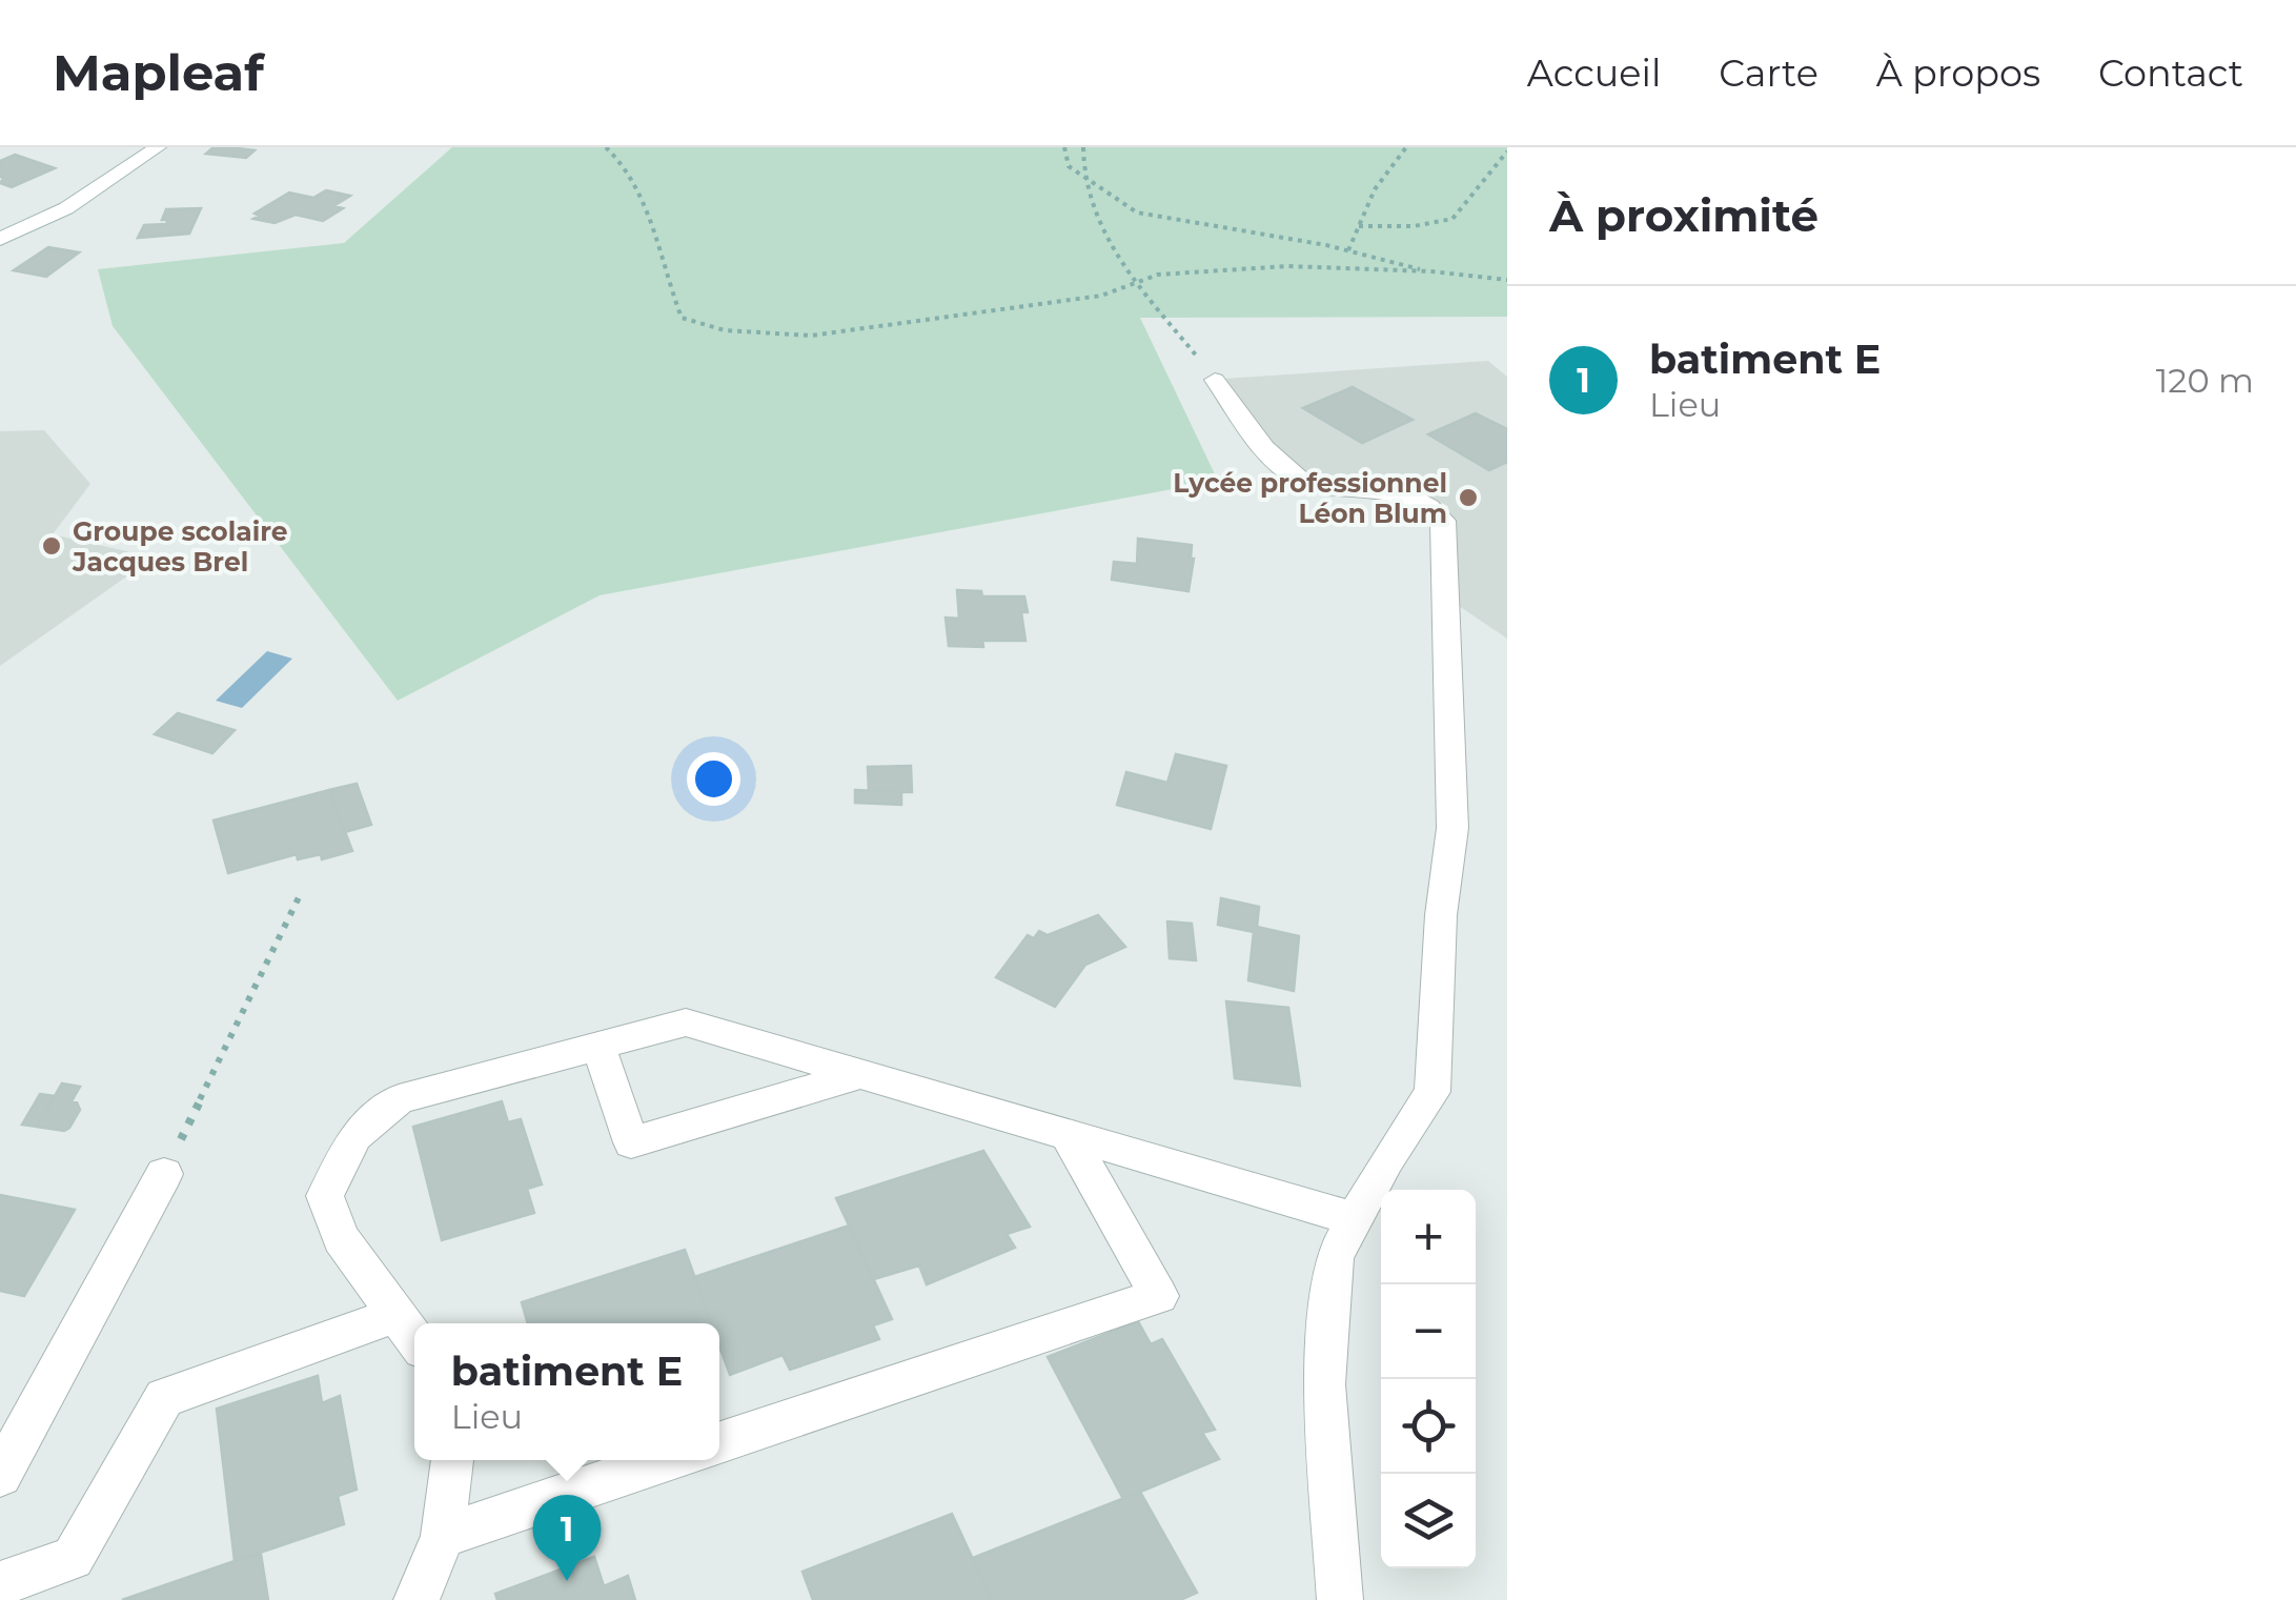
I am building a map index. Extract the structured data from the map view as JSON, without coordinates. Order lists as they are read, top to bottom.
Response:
{
  "places": ["Lycée professionnel Léon Blum", "Groupe scolaire Jacques Brel"],
  "page": {
    "header": "Mapleaf",
    "nav": [
      "Accueil",
      "Carte",
      "À propos",
      "Contact"
    ],
    "heading": "À proximité",
    "list": [
      {
        "mark": "1",
        "name": "batiment E",
        "note": "Lieu",
        "value": "120 m"
      }
    ],
    "map_buttons": ["+", "−"],
    "popup": ["batiment E", "Lieu"],
    "pins": "1"
  }
}
